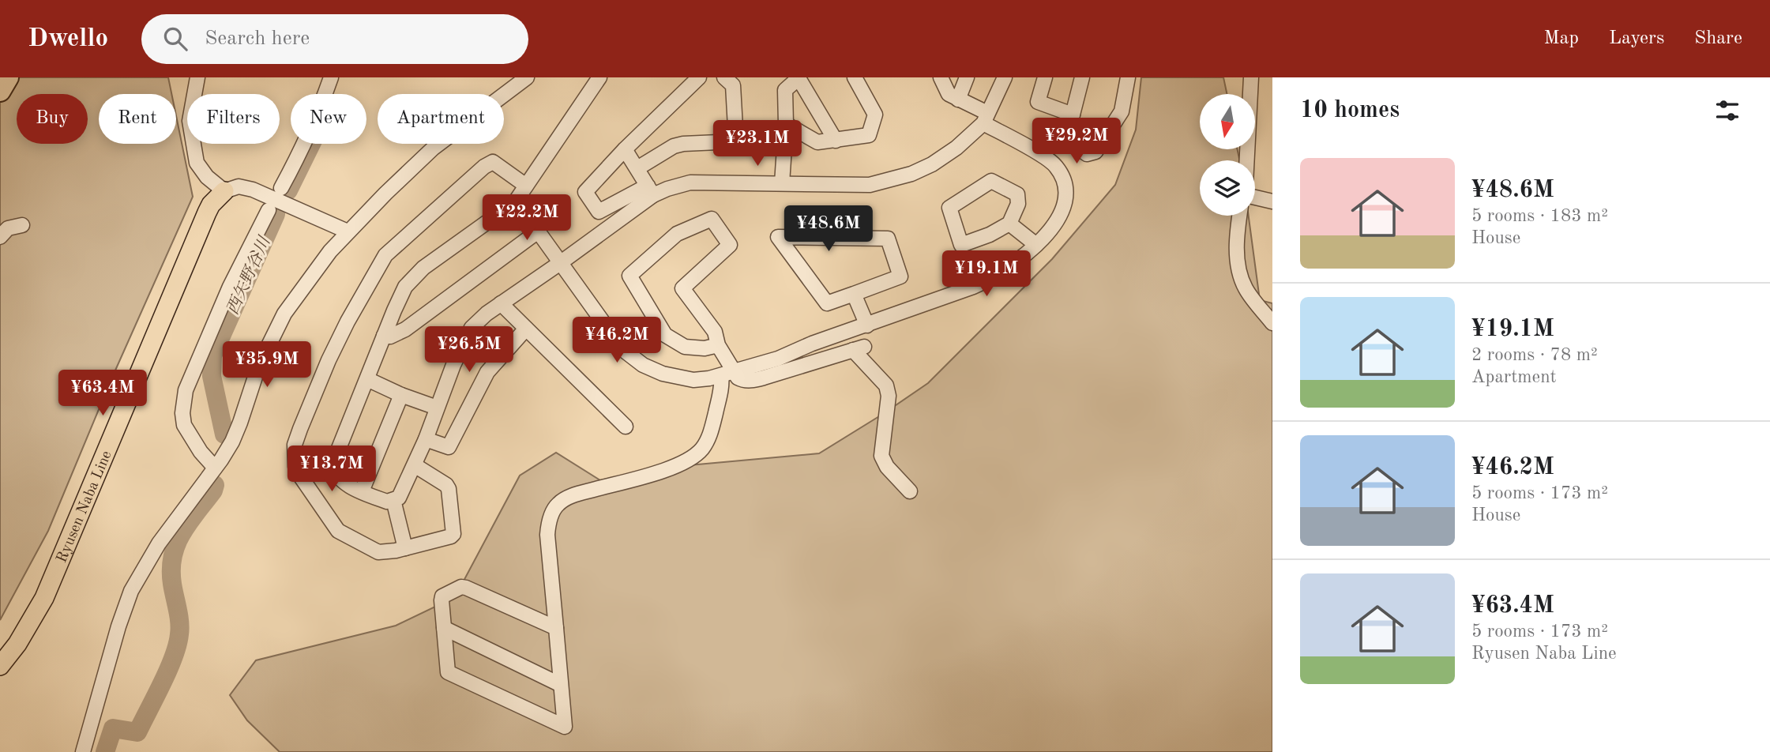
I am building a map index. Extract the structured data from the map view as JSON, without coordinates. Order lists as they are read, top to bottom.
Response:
{
  "streets": {
    "main road": ["Ryusen Naba Line"]
  },
  "water": ["西矢野谷川"],
  "north": "bottom",
  "page": {
    "header": "Dwello",
    "search": "Search here",
    "nav": ["Map", "Layers", "Share"],
    "heading": "10 homes",
    "chip": [
      "Buy",
      "Rent",
      "Filters",
      "New",
      "Apartment"
    ],
    "price": [
      "¥29.2M",
      "¥23.1M",
      "¥22.2M",
      "¥48.6M",
      "¥19.1M",
      "¥46.2M",
      "¥26.5M",
      "¥35.9M",
      "¥63.4M",
      "¥13.7M"
    ],
    "list": [
      {
        "name": "¥48.6M",
        "note": "5 rooms · 183 m² · House"
      },
      {
        "name": "¥19.1M",
        "note": "2 rooms · 78 m² · Apartment"
      },
      {
        "name": "¥46.2M",
        "note": "5 rooms · 173 m² · House"
      },
      {
        "name": "¥63.4M",
        "note": "5 rooms · 173 m² · Ryusen Naba Line"
      }
    ]
  }
}
